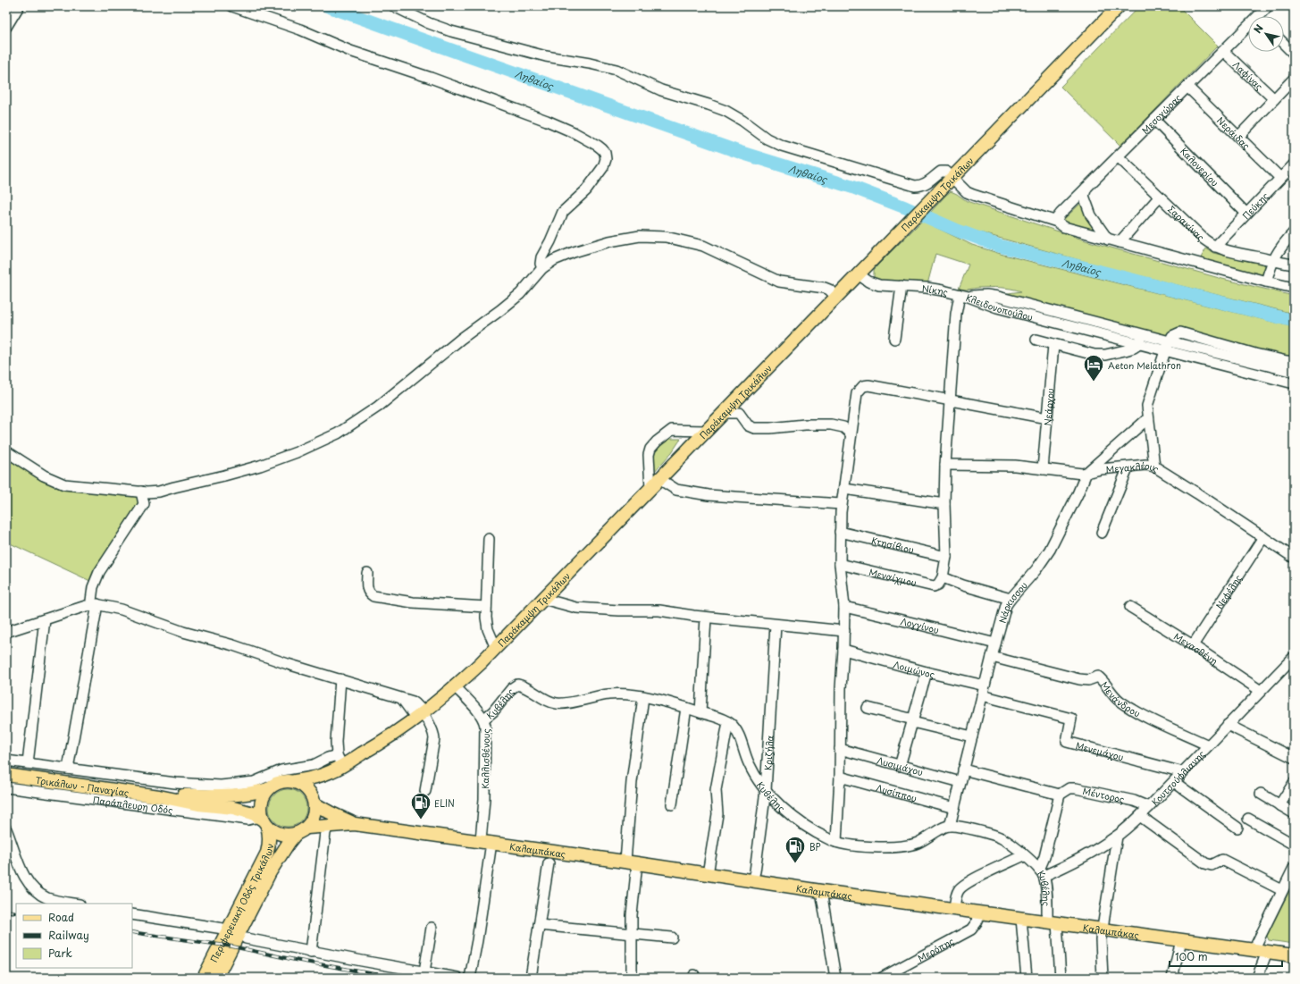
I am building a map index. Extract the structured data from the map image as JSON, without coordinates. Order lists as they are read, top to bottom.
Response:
{
  "streets": {
    "main road": [
      "Παράκαμψη Τρικάλων",
      "Τρικάλων - Παναγίας",
      "Καλαμπάκας",
      "Περιφερειακή Οδός Τρικάλων"
    ],
    "street": [
      "Λαφίνας",
      "Μεσοχώρας",
      "Νεράιδας",
      "Καλονερίου",
      "Πεύκης",
      "Σαρακίνας",
      "Νίκης",
      "Κλειδονοπούλου",
      "Νεάρχου",
      "Μεγακλέους",
      "Κτησίβιου",
      "Μεναίχμου",
      "Νεφέλης",
      "Νάρκισσου",
      "Λογγίνου",
      "Μεγασθένη",
      "Λοιμώνος",
      "Μενάνδρου",
      "Κυβέλης",
      "Μενεμάχου",
      "Κριζήλα",
      "Καλλισθένους",
      "Λυσιμάχου",
      "Κουτσούφλιανης",
      "Λυσίππου",
      "Μέντορος",
      "Παράπλευρη Οδός",
      "Μερόπης"
    ]
  },
  "crossings": [
    ["Λαφίνας", "Μεσοχώρας"],
    ["Μεσοχώρας", "Νεράιδας"],
    ["Μεσοχώρας", "Καλονερίου"],
    ["Μεσοχώρας", "Σαρακίνας"],
    ["Νεράιδας", "Πεύκης"],
    ["Καλονερίου", "Πεύκης"],
    ["Παράκαμψη Τρικάλων", "Νίκης"],
    ["Παράκαμψη Τρικάλων", "Καλλισθένους"],
    ["Παράκαμψη Τρικάλων", "Τρικάλων - Παναγίας"],
    ["Παράκαμψη Τρικάλων", "Παράπλευρη Οδός"],
    ["Παράκαμψη Τρικάλων", "Καλαμπάκας"],
    ["Παράκαμψη Τρικάλων", "Περιφερειακή Οδός Τρικάλων"],
    ["Πεύκης", "Σαρακίνας"],
    ["Νίκης", "Κλειδονοπούλου"],
    ["Νεάρχου", "Μεγακλέους"],
    ["Μεγακλέους", "Νεφέλης"],
    ["Μεγακλέους", "Νάρκισσου"],
    ["Νεφέλης", "Μεγασθένη"],
    ["Νάρκισσου", "Λογγίνου"],
    ["Νάρκισσου", "Λοιμώνος"],
    ["Νάρκισσου", "Μενάνδρου"],
    ["Νάρκισσου", "Κυβέλης"],
    ["Νάρκισσου", "Μενεμάχου"],
    ["Νάρκισσου", "Λυσιμάχου"],
    ["Νάρκισσου", "Λυσίππου"],
    ["Μεγασθένη", "Κουτσούφλιανης"],
    ["Μενάνδρου", "Κουτσούφλιανης"],
    ["Κυβέλης", "Κριζήλα"],
    ["Κυβέλης", "Καλλισθένους"],
    ["Κυβέλης", "Κουτσούφλιανης"],
    ["Κυβέλης", "Καλαμπάκας"],
    ["Μενεμάχου", "Κουτσούφλιανης"],
    ["Κριζήλα", "Καλαμπάκας"],
    ["Καλλισθένους", "Καλαμπάκας"],
    ["Κουτσούφλιανης", "Μέντορος"],
    ["Τρικάλων - Παναγίας", "Παράπλευρη Οδός"],
    ["Τρικάλων - Παναγίας", "Καλαμπάκας"],
    ["Τρικάλων - Παναγίας", "Περιφερειακή Οδός Τρικάλων"],
    ["Παράπλευρη Οδός", "Καλαμπάκας"],
    ["Παράπλευρη Οδός", "Περιφερειακή Οδός Τρικάλων"],
    ["Καλαμπάκας", "Περιφερειακή Οδός Τρικάλων"],
    ["Καλαμπάκας", "Μερόπης"]
  ],
  "water": ["Ληθαίος"],
  "places": {
    "hotel": ["Aeton Melathron"],
    "fuel station": ["ELIN", "BP"]
  },
  "legend": ["Road", "Railway", "Park"],
  "scale_bar": "100 m",
  "north": "top left"
}
